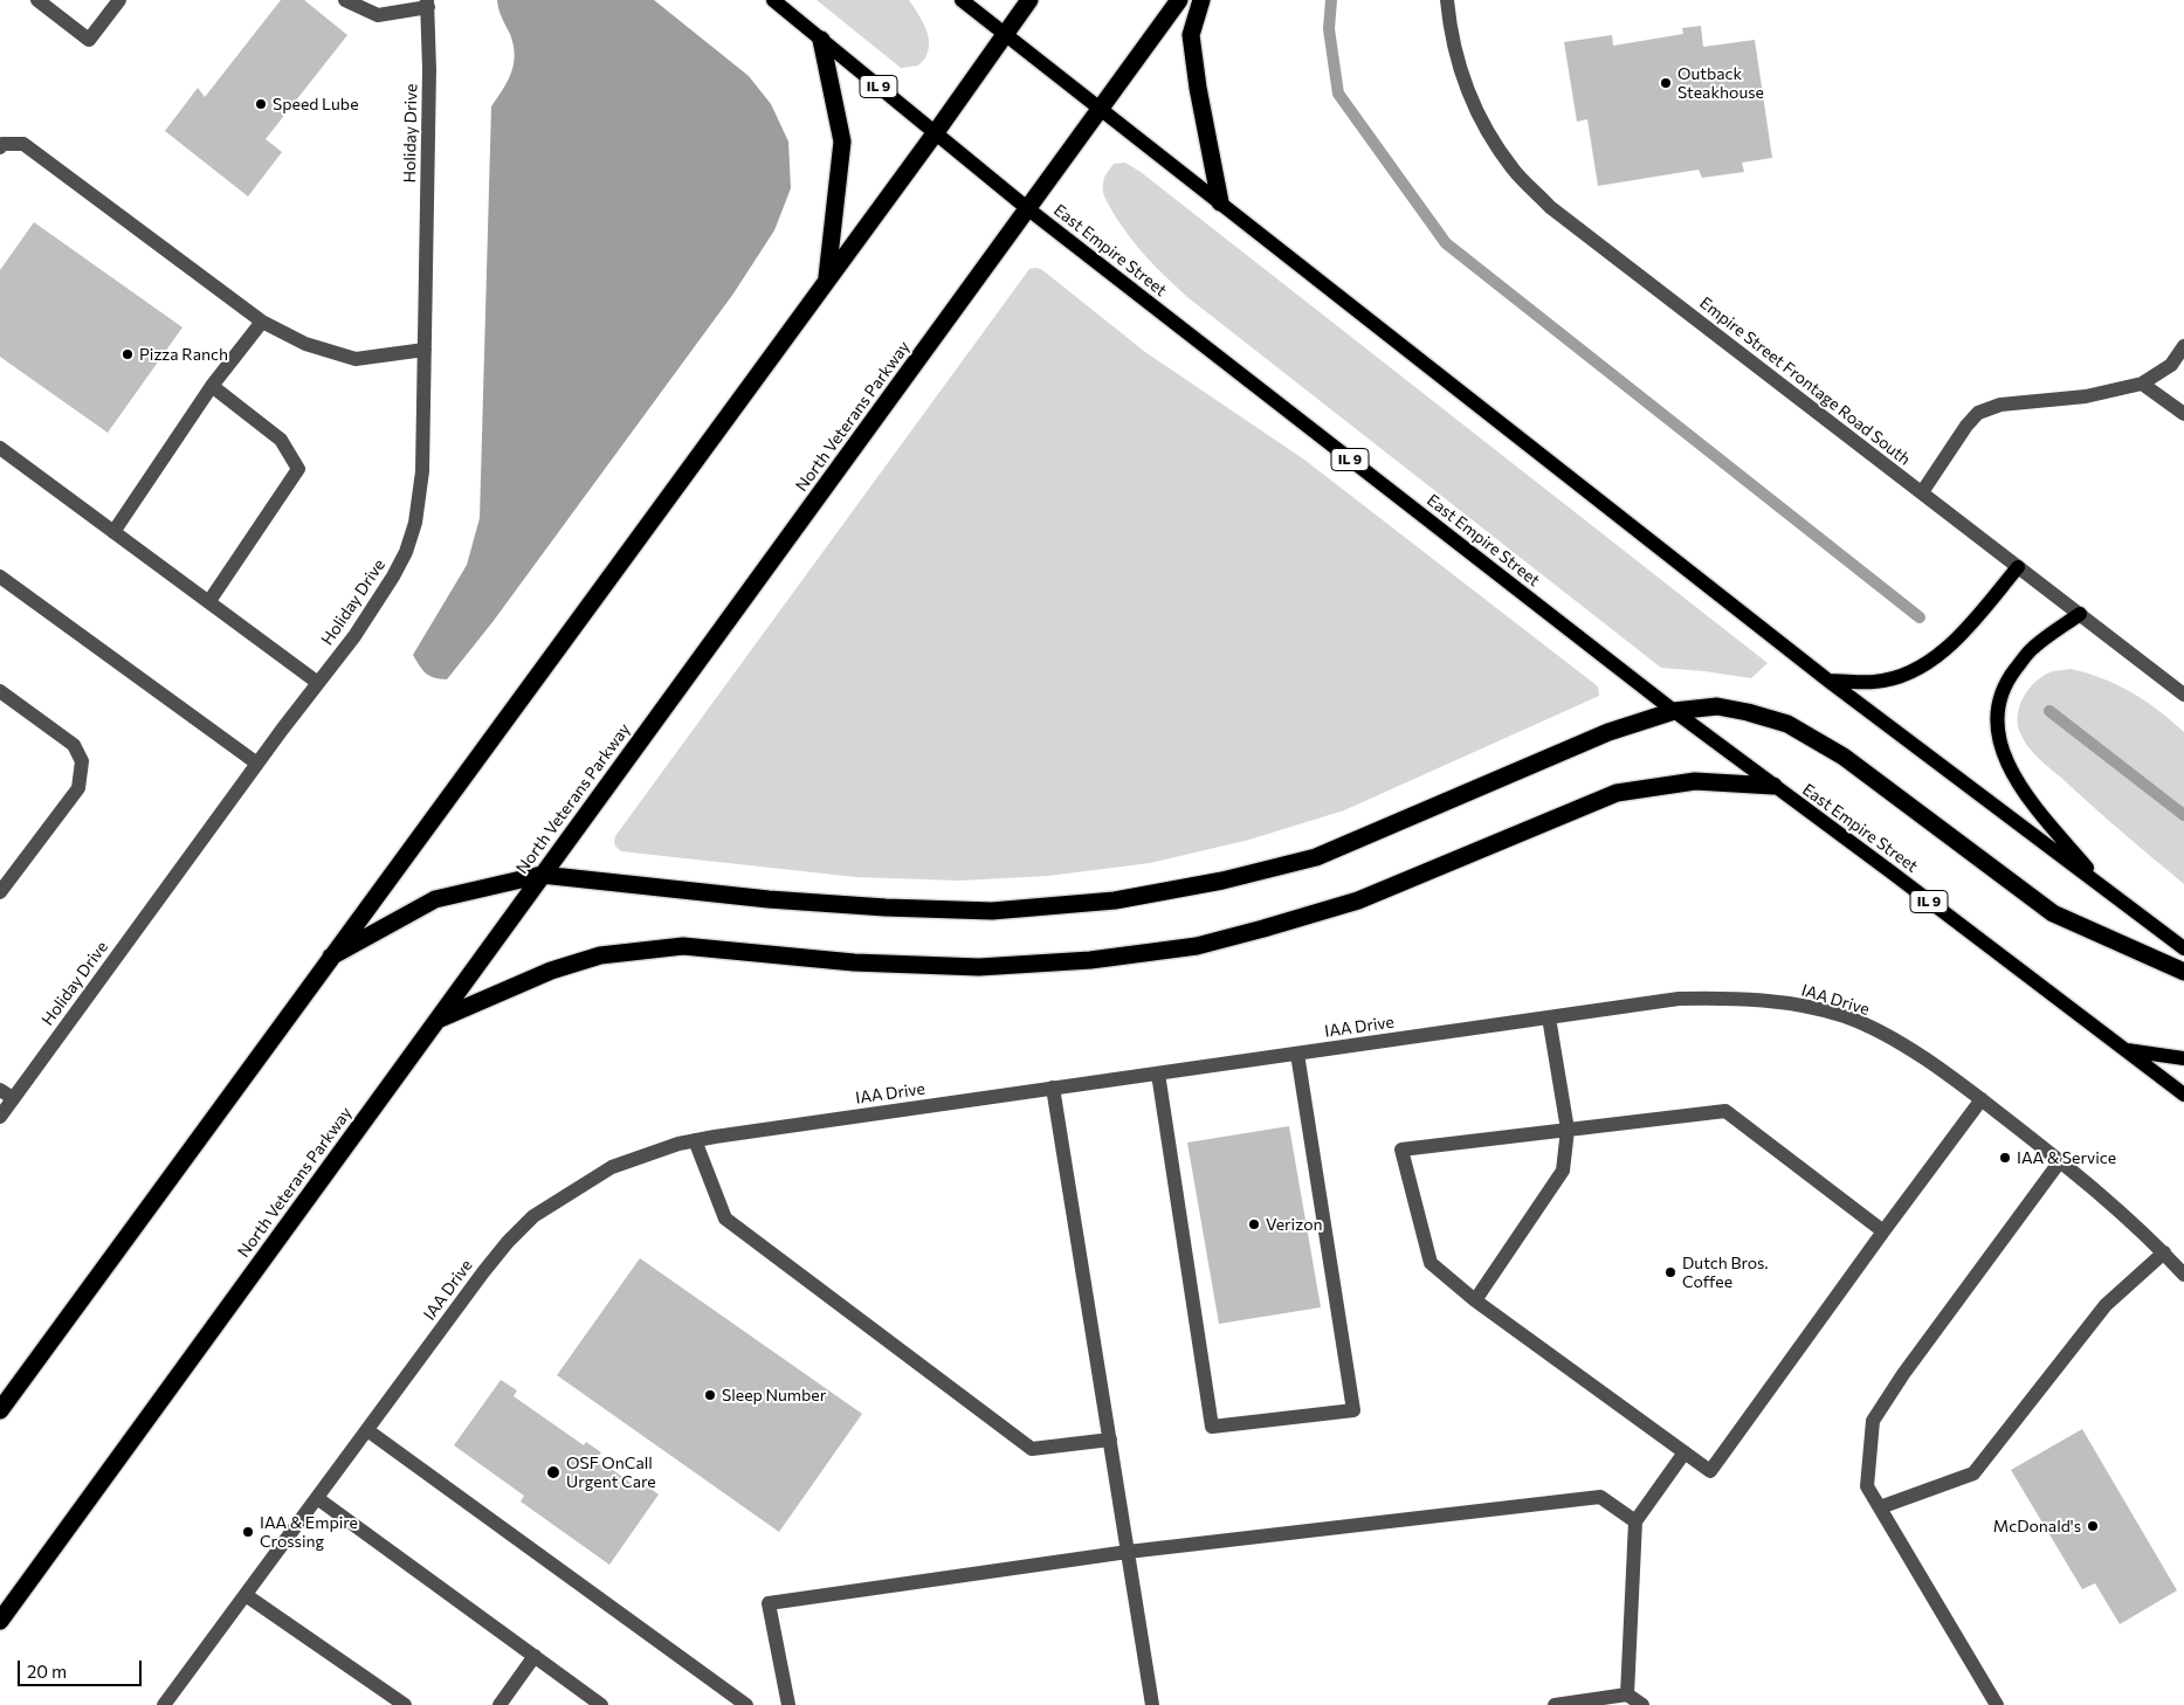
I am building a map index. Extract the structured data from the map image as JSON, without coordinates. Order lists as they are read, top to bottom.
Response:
{
  "streets": {
    "highway": ["North Veterans Parkway"],
    "main road": ["IL 9", "East Empire Street"],
    "street": ["Holiday Drive", "Empire Street Frontage Road South", "IAA Drive"]
  },
  "crossings": [
    ["East Empire Street", "North Veterans Parkway"]
  ],
  "places": [
    "Outback Steakhouse",
    "Speed Lube",
    "Pizza Ranch",
    "IAA & Service",
    "Verizon",
    "Dutch Bros. Coffee",
    "Sleep Number",
    "OSF OnCall Urgent Care",
    "McDonald's",
    "IAA & Empire Crossing"
  ],
  "scale_bar": "20 m"
}
